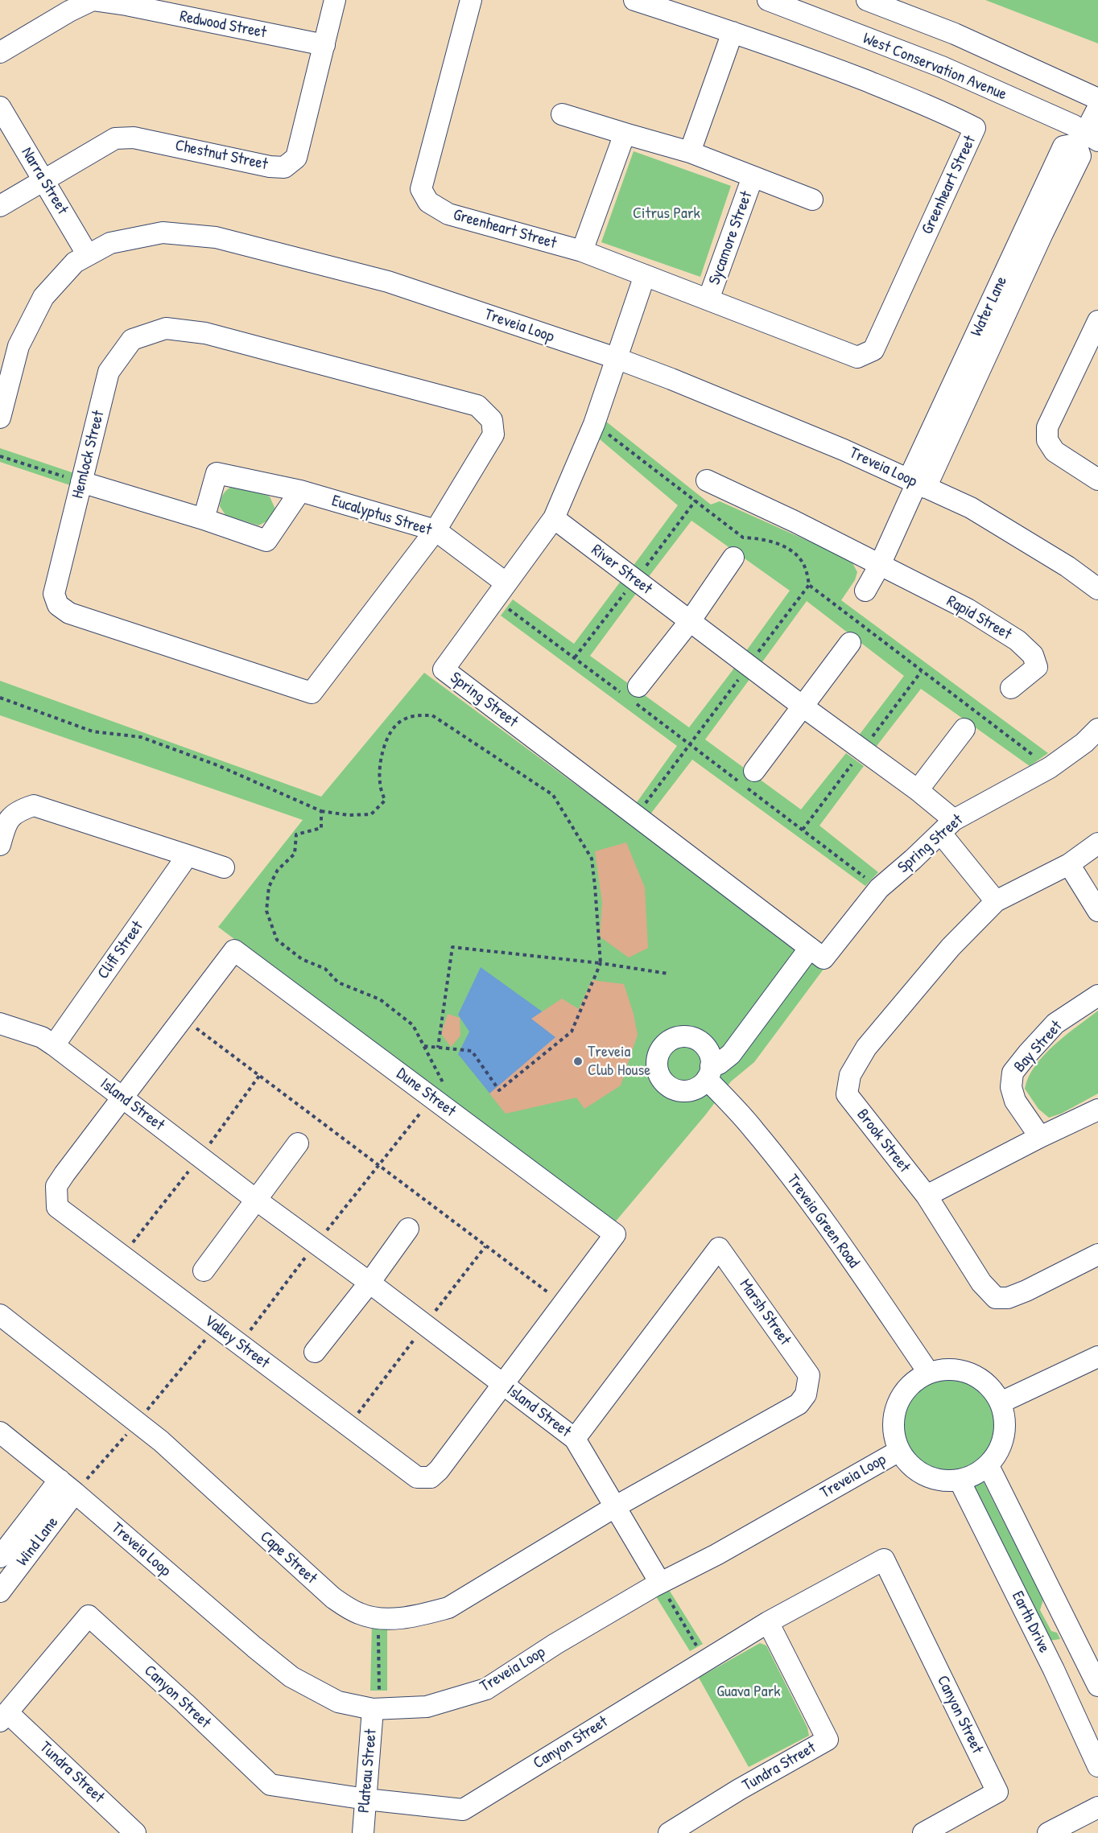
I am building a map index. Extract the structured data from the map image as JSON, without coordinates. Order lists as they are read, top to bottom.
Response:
{
  "streets": {
    "street": [
      "Redwood Street",
      "West Conservation Avenue",
      "Chestnut Street",
      "Narra Street",
      "Greenheart Street",
      "Sycamore Street",
      "Water Lane",
      "Treveia Loop",
      "Hemlock Street",
      "Eucalyptus Street",
      "River Street",
      "Rapid Street",
      "Spring Street",
      "Cliff Street",
      "Bay Street",
      "Dune Street",
      "Island Street",
      "Brook Street",
      "Treveia Green Road",
      "Marsh Street",
      "Valley Street",
      "Wind Lane",
      "Cape Street",
      "Earth Drive",
      "Canyon Street",
      "Tundra Street",
      "Plateau Street"
    ]
  },
  "crossings": [
    ["Redwood Street", "Chestnut Street"],
    ["West Conservation Avenue", "Water Lane"],
    ["Chestnut Street", "Narra Street"],
    ["Narra Street", "Treveia Loop"],
    ["Greenheart Street", "Sycamore Street"],
    ["Water Lane", "Treveia Loop"],
    ["Treveia Loop", "Spring Street"],
    ["Treveia Loop", "Island Street"],
    ["Treveia Loop", "Treveia Green Road"],
    ["Treveia Loop", "Wind Lane"],
    ["Treveia Loop", "Earth Drive"],
    ["Treveia Loop", "Plateau Street"],
    ["Hemlock Street", "Eucalyptus Street"],
    ["Eucalyptus Street", "Spring Street"],
    ["River Street", "Spring Street"],
    ["Spring Street", "Treveia Green Road"],
    ["Cliff Street", "Island Street"],
    ["Dune Street", "Island Street"],
    ["Dune Street", "Valley Street"],
    ["Island Street", "Marsh Street"],
    ["Island Street", "Valley Street"],
    ["Island Street", "Cape Street"],
    ["Treveia Green Road", "Earth Drive"],
    ["Marsh Street", "Cape Street"],
    ["Canyon Street", "Tundra Street"],
    ["Canyon Street", "Plateau Street"]
  ],
  "parks": ["Citrus Park", "Guava Park"],
  "places": ["Treveia Club House"]
}
